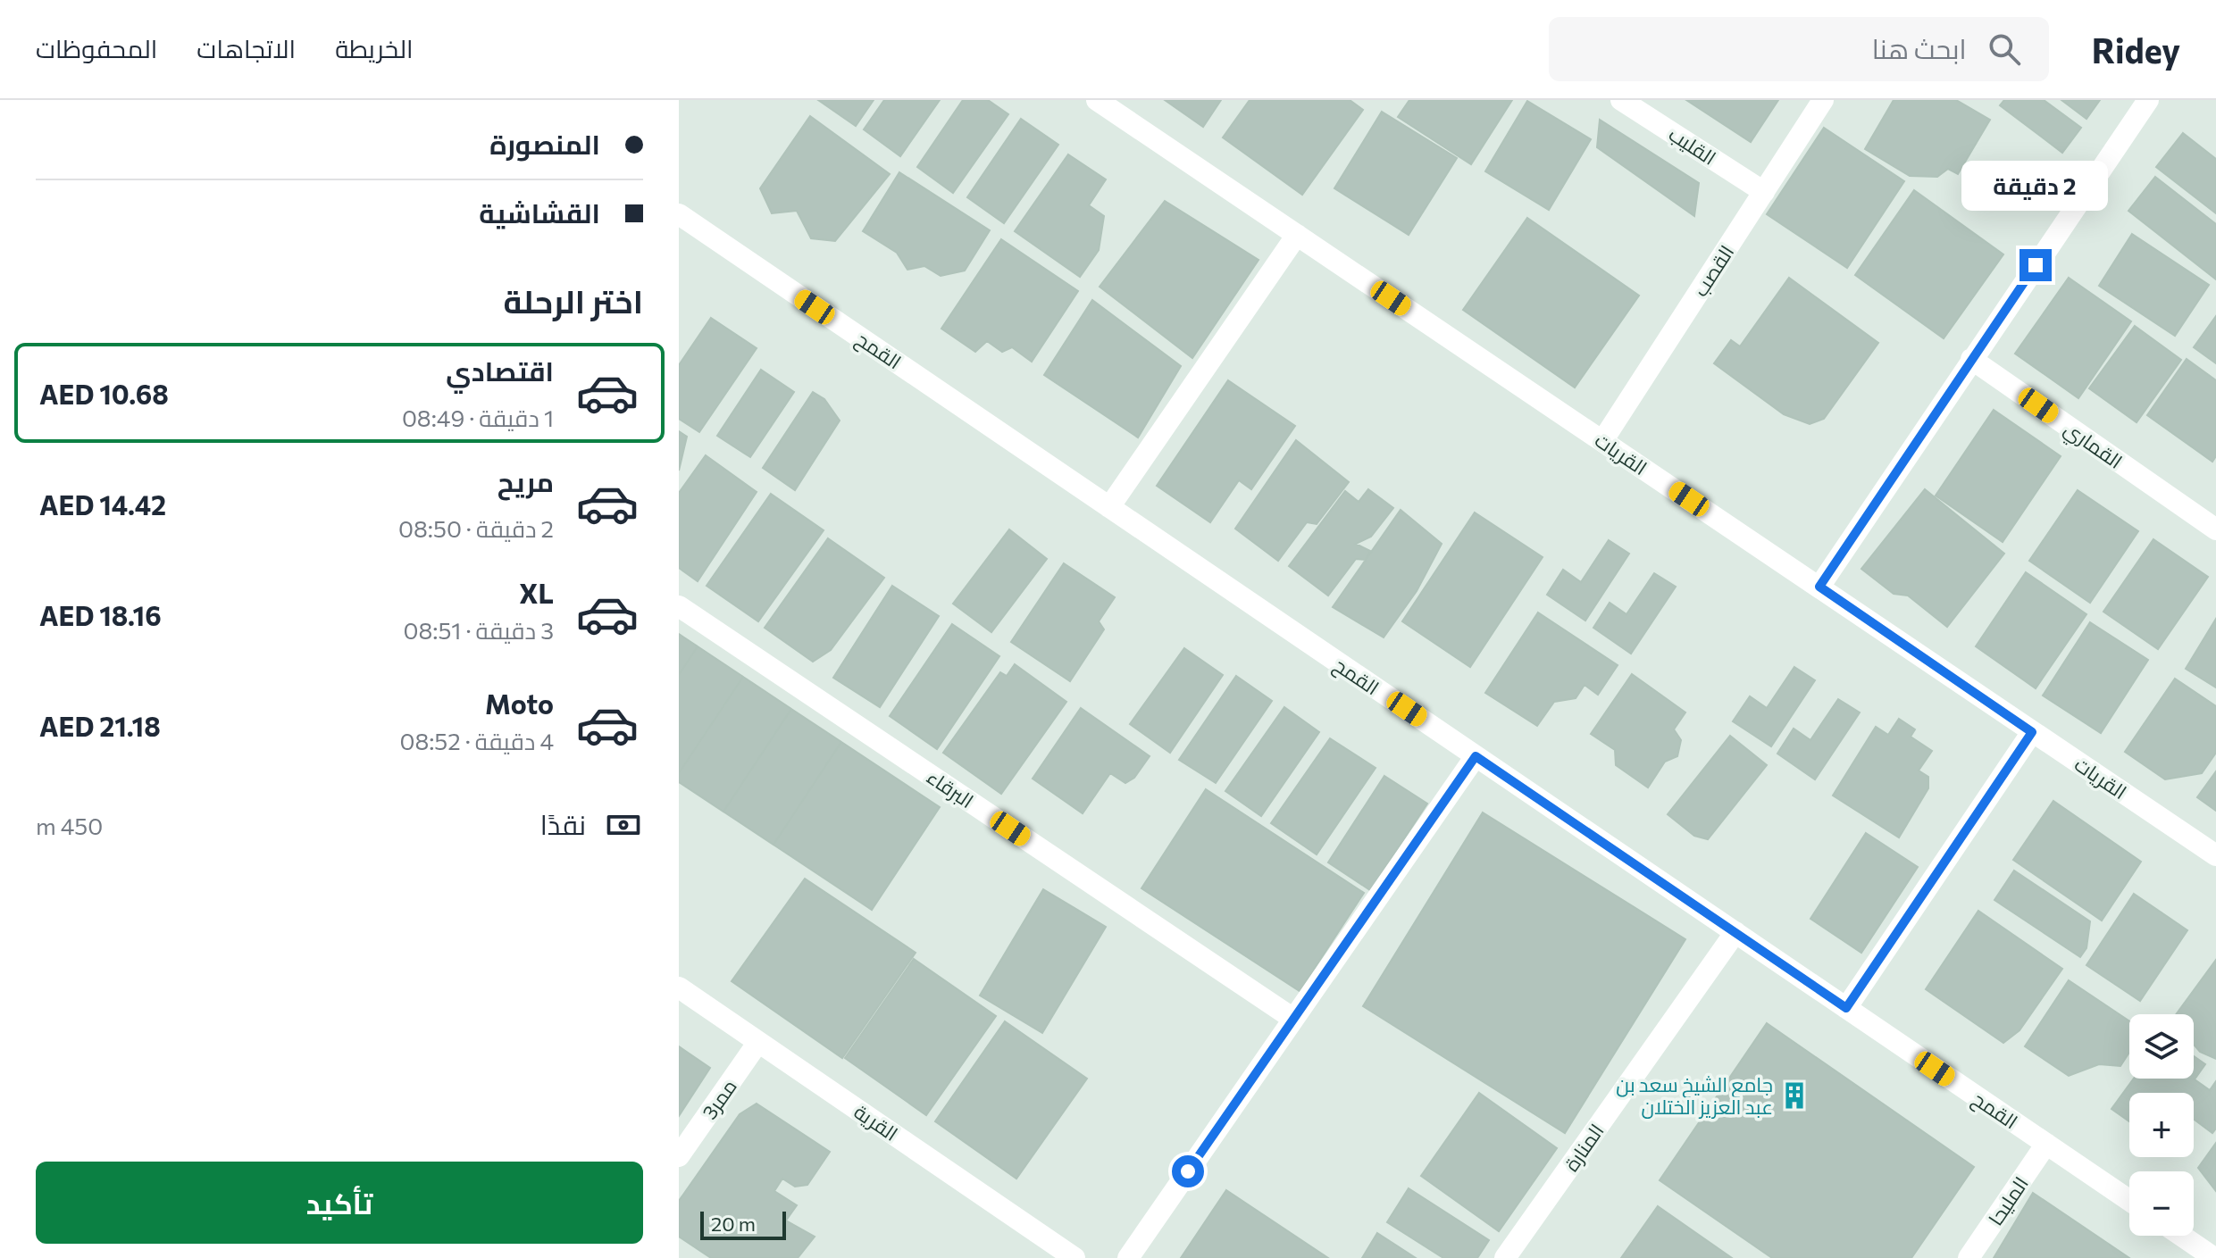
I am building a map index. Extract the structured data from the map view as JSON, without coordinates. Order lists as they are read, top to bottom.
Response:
{
  "streets": {
    "street": [
      "القليب",
      "القصب",
      "القمح",
      "القماري",
      "القريات",
      "البرقاء",
      "ممر3",
      "القرية",
      "المنارة",
      "المليحا"
    ]
  },
  "crossings": [
    ["القليب", "القصب"],
    ["القصب", "القريات"],
    ["القمح", "المنارة"],
    ["القمح", "المليحا"],
    ["ممر3", "القرية"]
  ],
  "places": {
    "building": ["جامع الشيخ سعد بن عبد العزيز الختلان"]
  },
  "scale_bar": "20 m",
  "page": {
    "header": "Ridey",
    "search": "ابحث هنا",
    "nav": ["الخريطة", "الاتجاهات", "المحفوظات"],
    "banner": ["المنصورة", "القشاشية"],
    "bubble": "2 دقيقة",
    "heading": "اختر الرحلة",
    "list": [
      {
        "name": "اقتصادي",
        "note": "1 دقيقة · 08:49",
        "value": "AED 10.68"
      },
      {
        "name": "مريح",
        "note": "2 دقيقة · 08:50",
        "value": "AED 14.42"
      },
      {
        "name": "XL",
        "note": "3 دقيقة · 08:51",
        "value": "AED 18.16"
      },
      {
        "name": "Moto",
        "note": "4 دقيقة · 08:52",
        "value": "AED 21.18"
      }
    ],
    "pay": ["نقدًا", "450 m"],
    "map_buttons": ["+", "−"],
    "buttons": "تأكيد",
    "scale": "20 m"
  }
}
